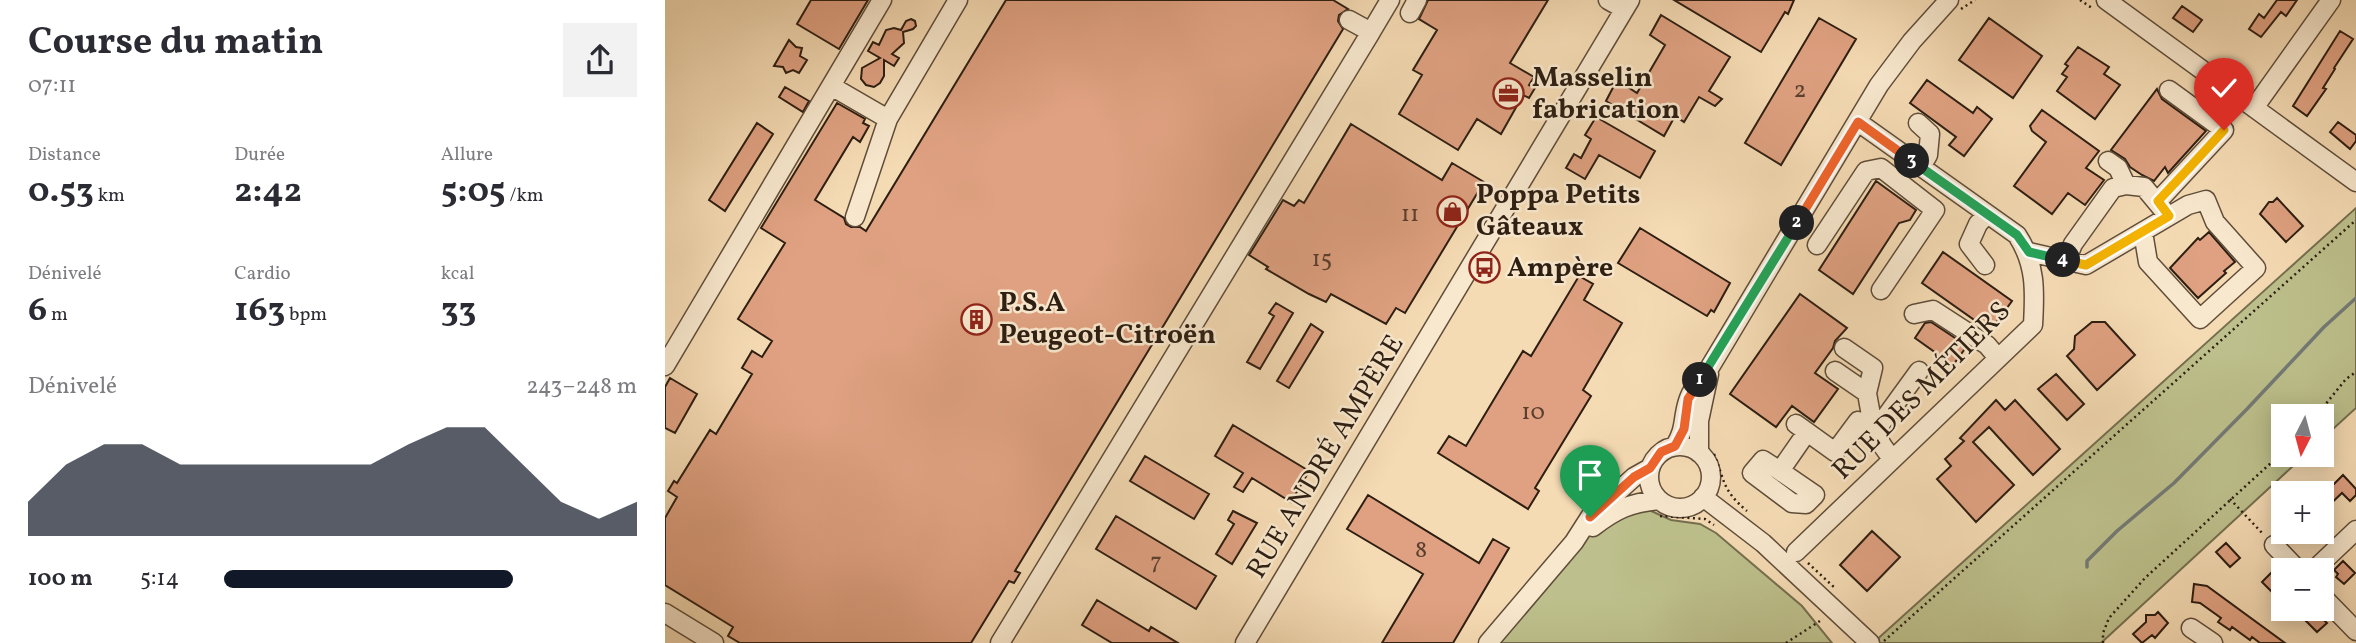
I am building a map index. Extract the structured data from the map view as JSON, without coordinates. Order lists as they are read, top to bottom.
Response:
{
  "streets": {
    "street": ["RUE DES MÉTIERS", "RUE ANDRÉ AMPÈRE"]
  },
  "places": {
    "office": ["Masselin fabrication"],
    "shop": ["Poppa Petits Gâteaux"],
    "bus stop": ["Ampère"],
    "building": ["P.S.A Peugeot-Citroën"]
  },
  "house_numbers": [
    "2",
    "11",
    "15",
    "10",
    "8",
    "7"
  ],
  "north": "bottom",
  "page": {
    "heading": ["Course du matin", "07:11"],
    "stats": [
      ["Distance", "0.53 km"],
      ["Durée", "2:42"],
      ["Allure", "5:05 /km"],
      ["Dénivelé", "6 m"],
      ["Cardio", "163 bpm"],
      ["kcal", "33"]
    ],
    "pins": [
      "3",
      "2",
      "4",
      "1"
    ],
    "chart": ["Dénivelé", "243–248 m"],
    "map_buttons": ["+", "−"],
    "list": [
      {
        "name": "100 m",
        "note": "5:14"
      }
    ]
  }
}
